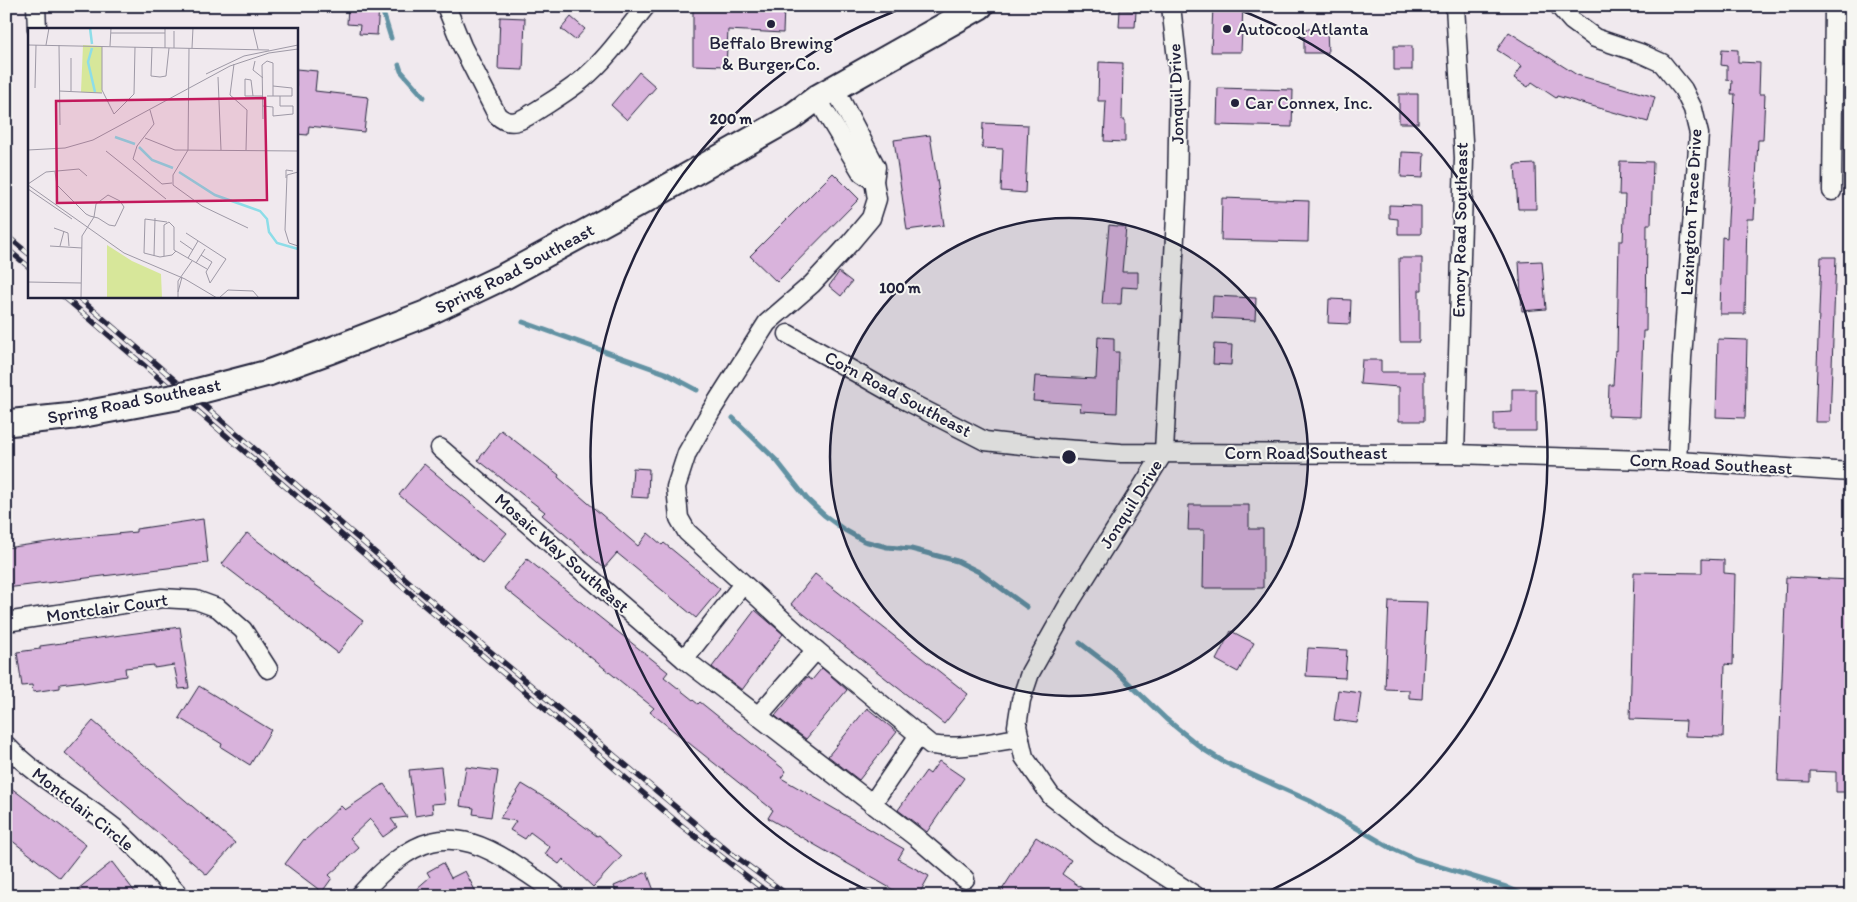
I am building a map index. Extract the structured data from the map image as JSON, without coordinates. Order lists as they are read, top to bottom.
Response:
{
  "streets": {
    "main road": ["Spring Road Southeast"],
    "street": [
      "Jonquil Drive",
      "Lexington Trace Drive",
      "Emory Road Southeast",
      "Corn Road Southeast",
      "Mosaic Way Southeast",
      "Montclair Court",
      "Montclair Circle"
    ]
  },
  "crossings": [
    ["Jonquil Drive", "Corn Road Southeast"],
    ["Lexington Trace Drive", "Corn Road Southeast"],
    ["Emory Road Southeast", "Corn Road Southeast"]
  ],
  "places": ["Beffalo Brewing & Burger Co.", "Autocool Atlanta", "Car Connex, Inc."],
  "rings": ["200 m", "100 m"]
}
